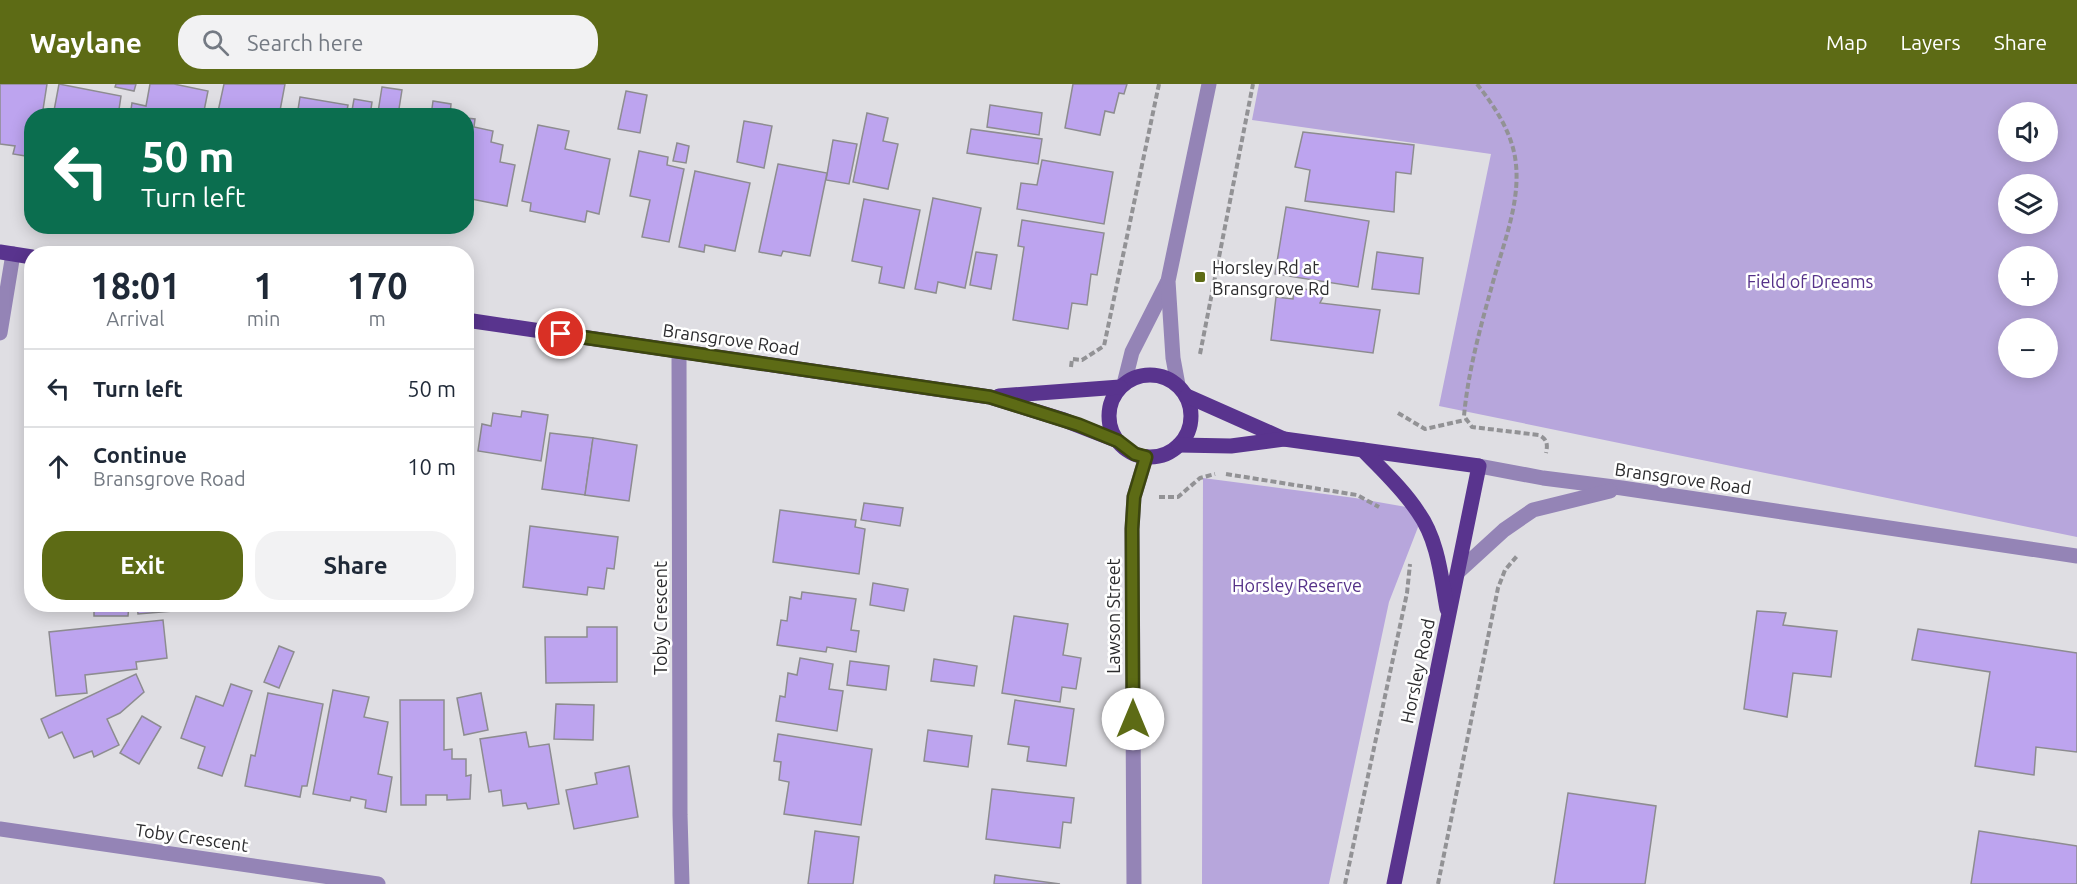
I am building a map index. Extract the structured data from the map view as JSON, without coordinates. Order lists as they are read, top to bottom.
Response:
{
  "streets": {
    "main road": ["Bransgrove Road", "Horsley Road"],
    "street": ["Lawson Street", "Toby Crescent"]
  },
  "crossings": [
    ["Bransgrove Road", "Lawson Street"],
    ["Bransgrove Road", "Toby Crescent"],
    ["Bransgrove Road", "Horsley Road"]
  ],
  "parks": ["Field of Dreams", "Horsley Reserve"],
  "places": {
    "transit": ["Horsley Rd at Bransgrove Rd"]
  },
  "page": {
    "header": "Waylane",
    "search": "Search here",
    "nav": ["Map", "Layers", "Share"],
    "map_buttons": ["+", "−"],
    "turn": ["50 m", "Turn left"],
    "eta": [
      "18:01",
      "Arrival",
      "1",
      "min",
      "170",
      "m"
    ],
    "list": [
      {
        "name": "Turn left",
        "value": "50 m"
      },
      {
        "name": "Continue",
        "note": "Bransgrove Road",
        "value": "10 m"
      }
    ],
    "buttons": ["Exit", "Share"]
  }
}
